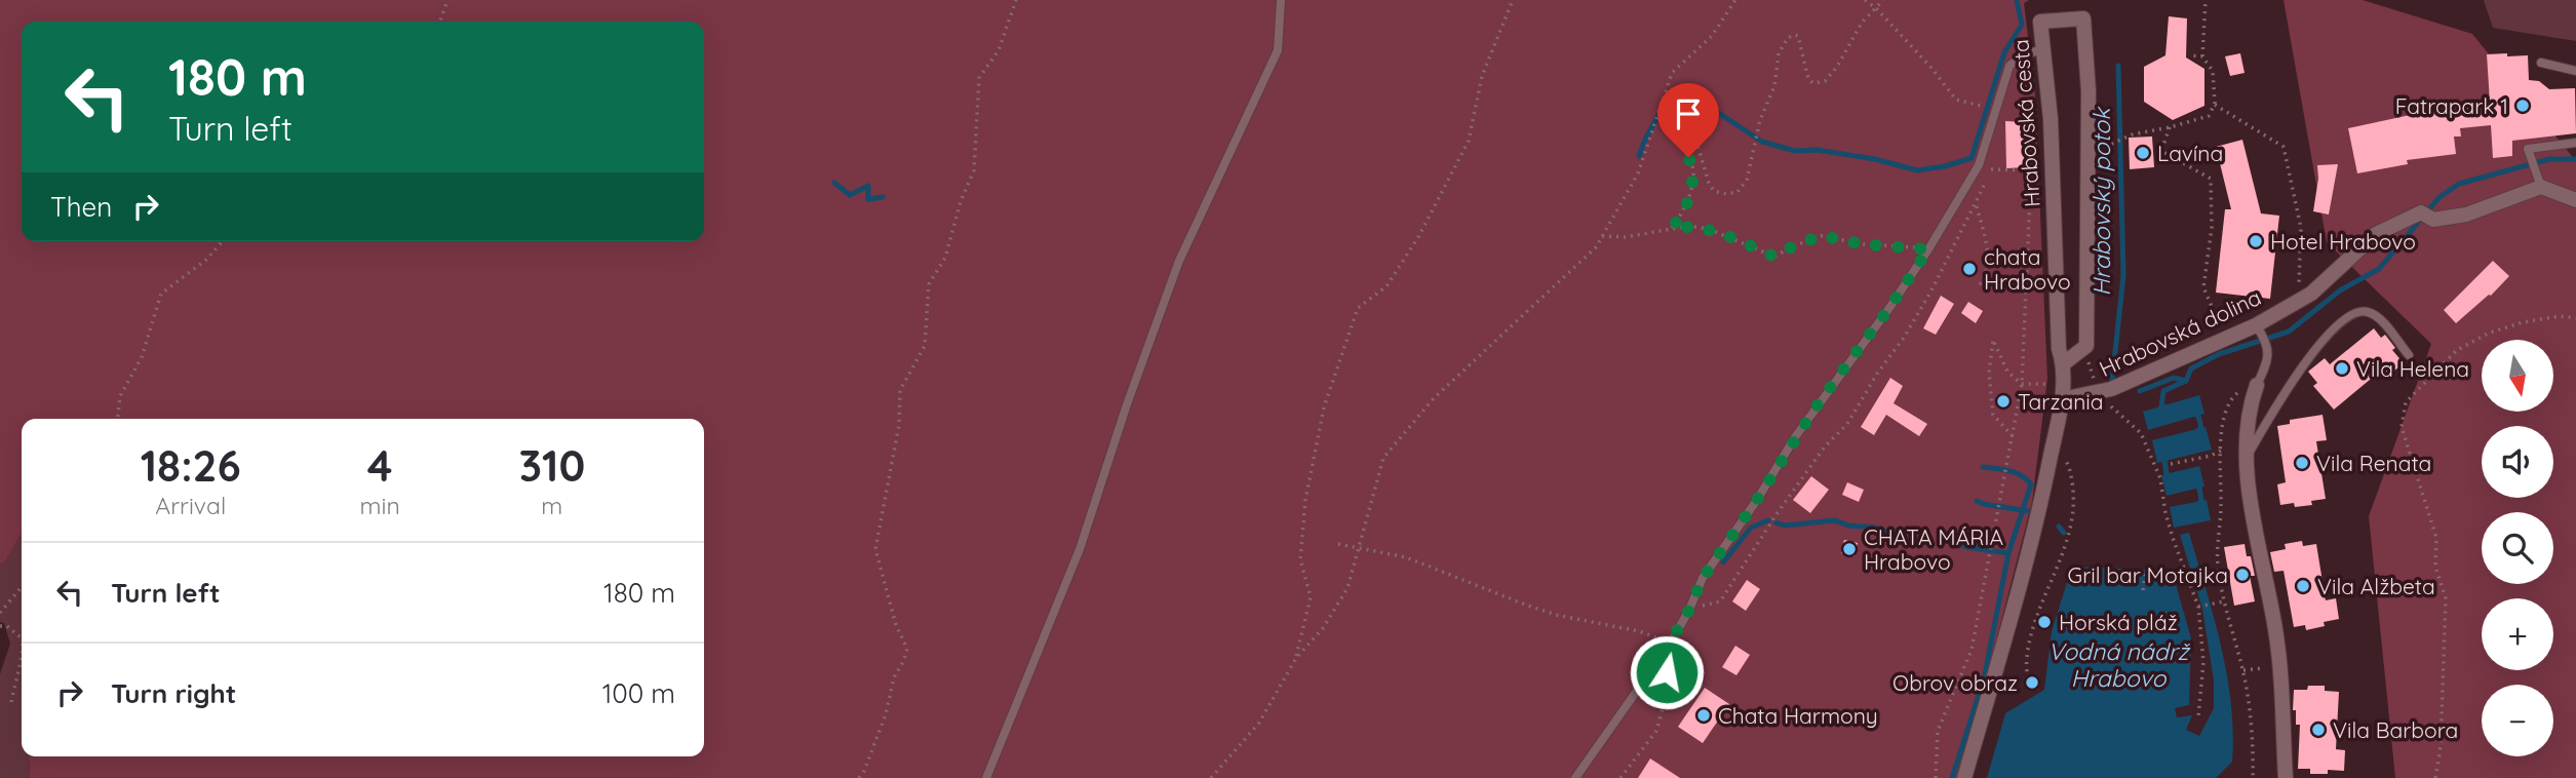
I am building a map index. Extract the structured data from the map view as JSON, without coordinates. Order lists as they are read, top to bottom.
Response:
{
  "streets": {
    "street": ["Hrabovská cesta", "Hrabovská dolina"]
  },
  "crossings": [
    ["Hrabovská cesta", "Hrabovská dolina"]
  ],
  "water": ["Hrabovský potok", "Vodná nádrž Hrabovo"],
  "places": [
    "Fatrapark 1",
    "Lavína",
    "Hotel Hrabovo",
    "chata Hrabovo",
    "Vila Helena",
    "Tarzania",
    "Vila Renata",
    "CHATA MÁRIA Hrabovo",
    "Gril bar Motajka",
    "Vila Alžbeta",
    "Horská pláž",
    "Obrov obraz",
    "Chata Harmony",
    "Vila Barbora"
  ],
  "north": "bottom",
  "page": {
    "turn": ["180 m", "Turn left"],
    "then": "Then",
    "map_buttons": ["+", "−"],
    "eta": [
      "18:26",
      "Arrival",
      "4",
      "min",
      "310",
      "m"
    ],
    "list": [
      {
        "name": "Turn left",
        "value": "180 m"
      },
      {
        "name": "Turn right",
        "value": "100 m"
      }
    ]
  }
}
